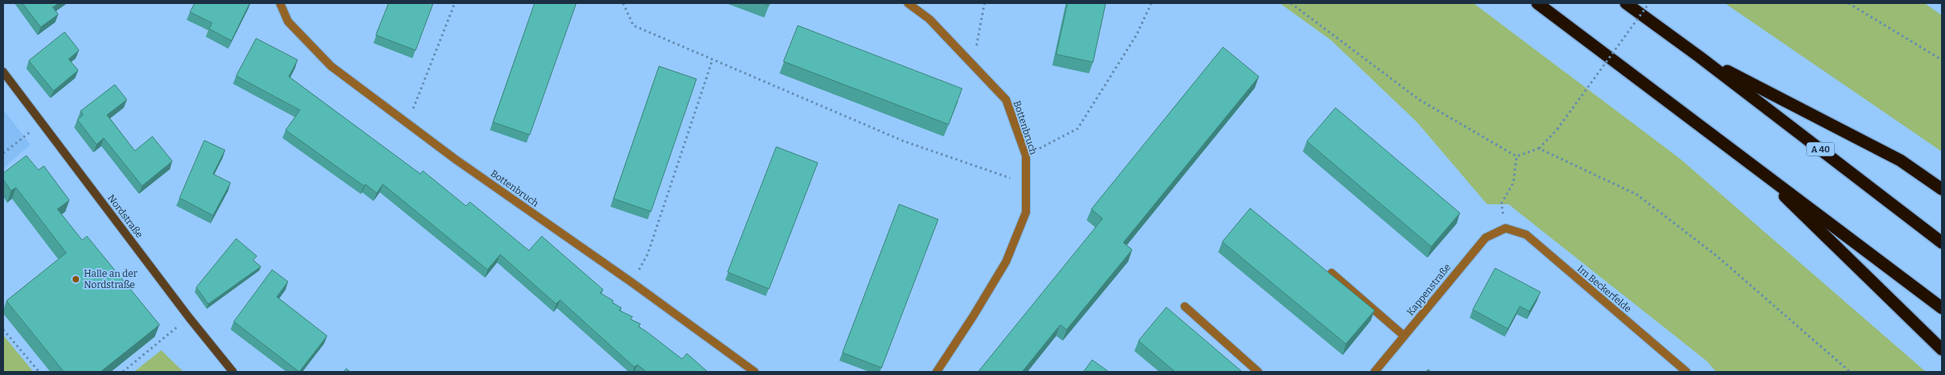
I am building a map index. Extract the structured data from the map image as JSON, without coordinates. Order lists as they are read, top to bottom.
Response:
{
  "streets": {
    "highway": ["A 40"],
    "street": [
      "Bottenbruch",
      "Nordstraße",
      "Im Beckerfelde",
      "Kappenstraße"
    ]
  },
  "crossings": [
    ["Im Beckerfelde", "Kappenstraße"]
  ],
  "places": ["Halle an der Nordstraße"]
}
